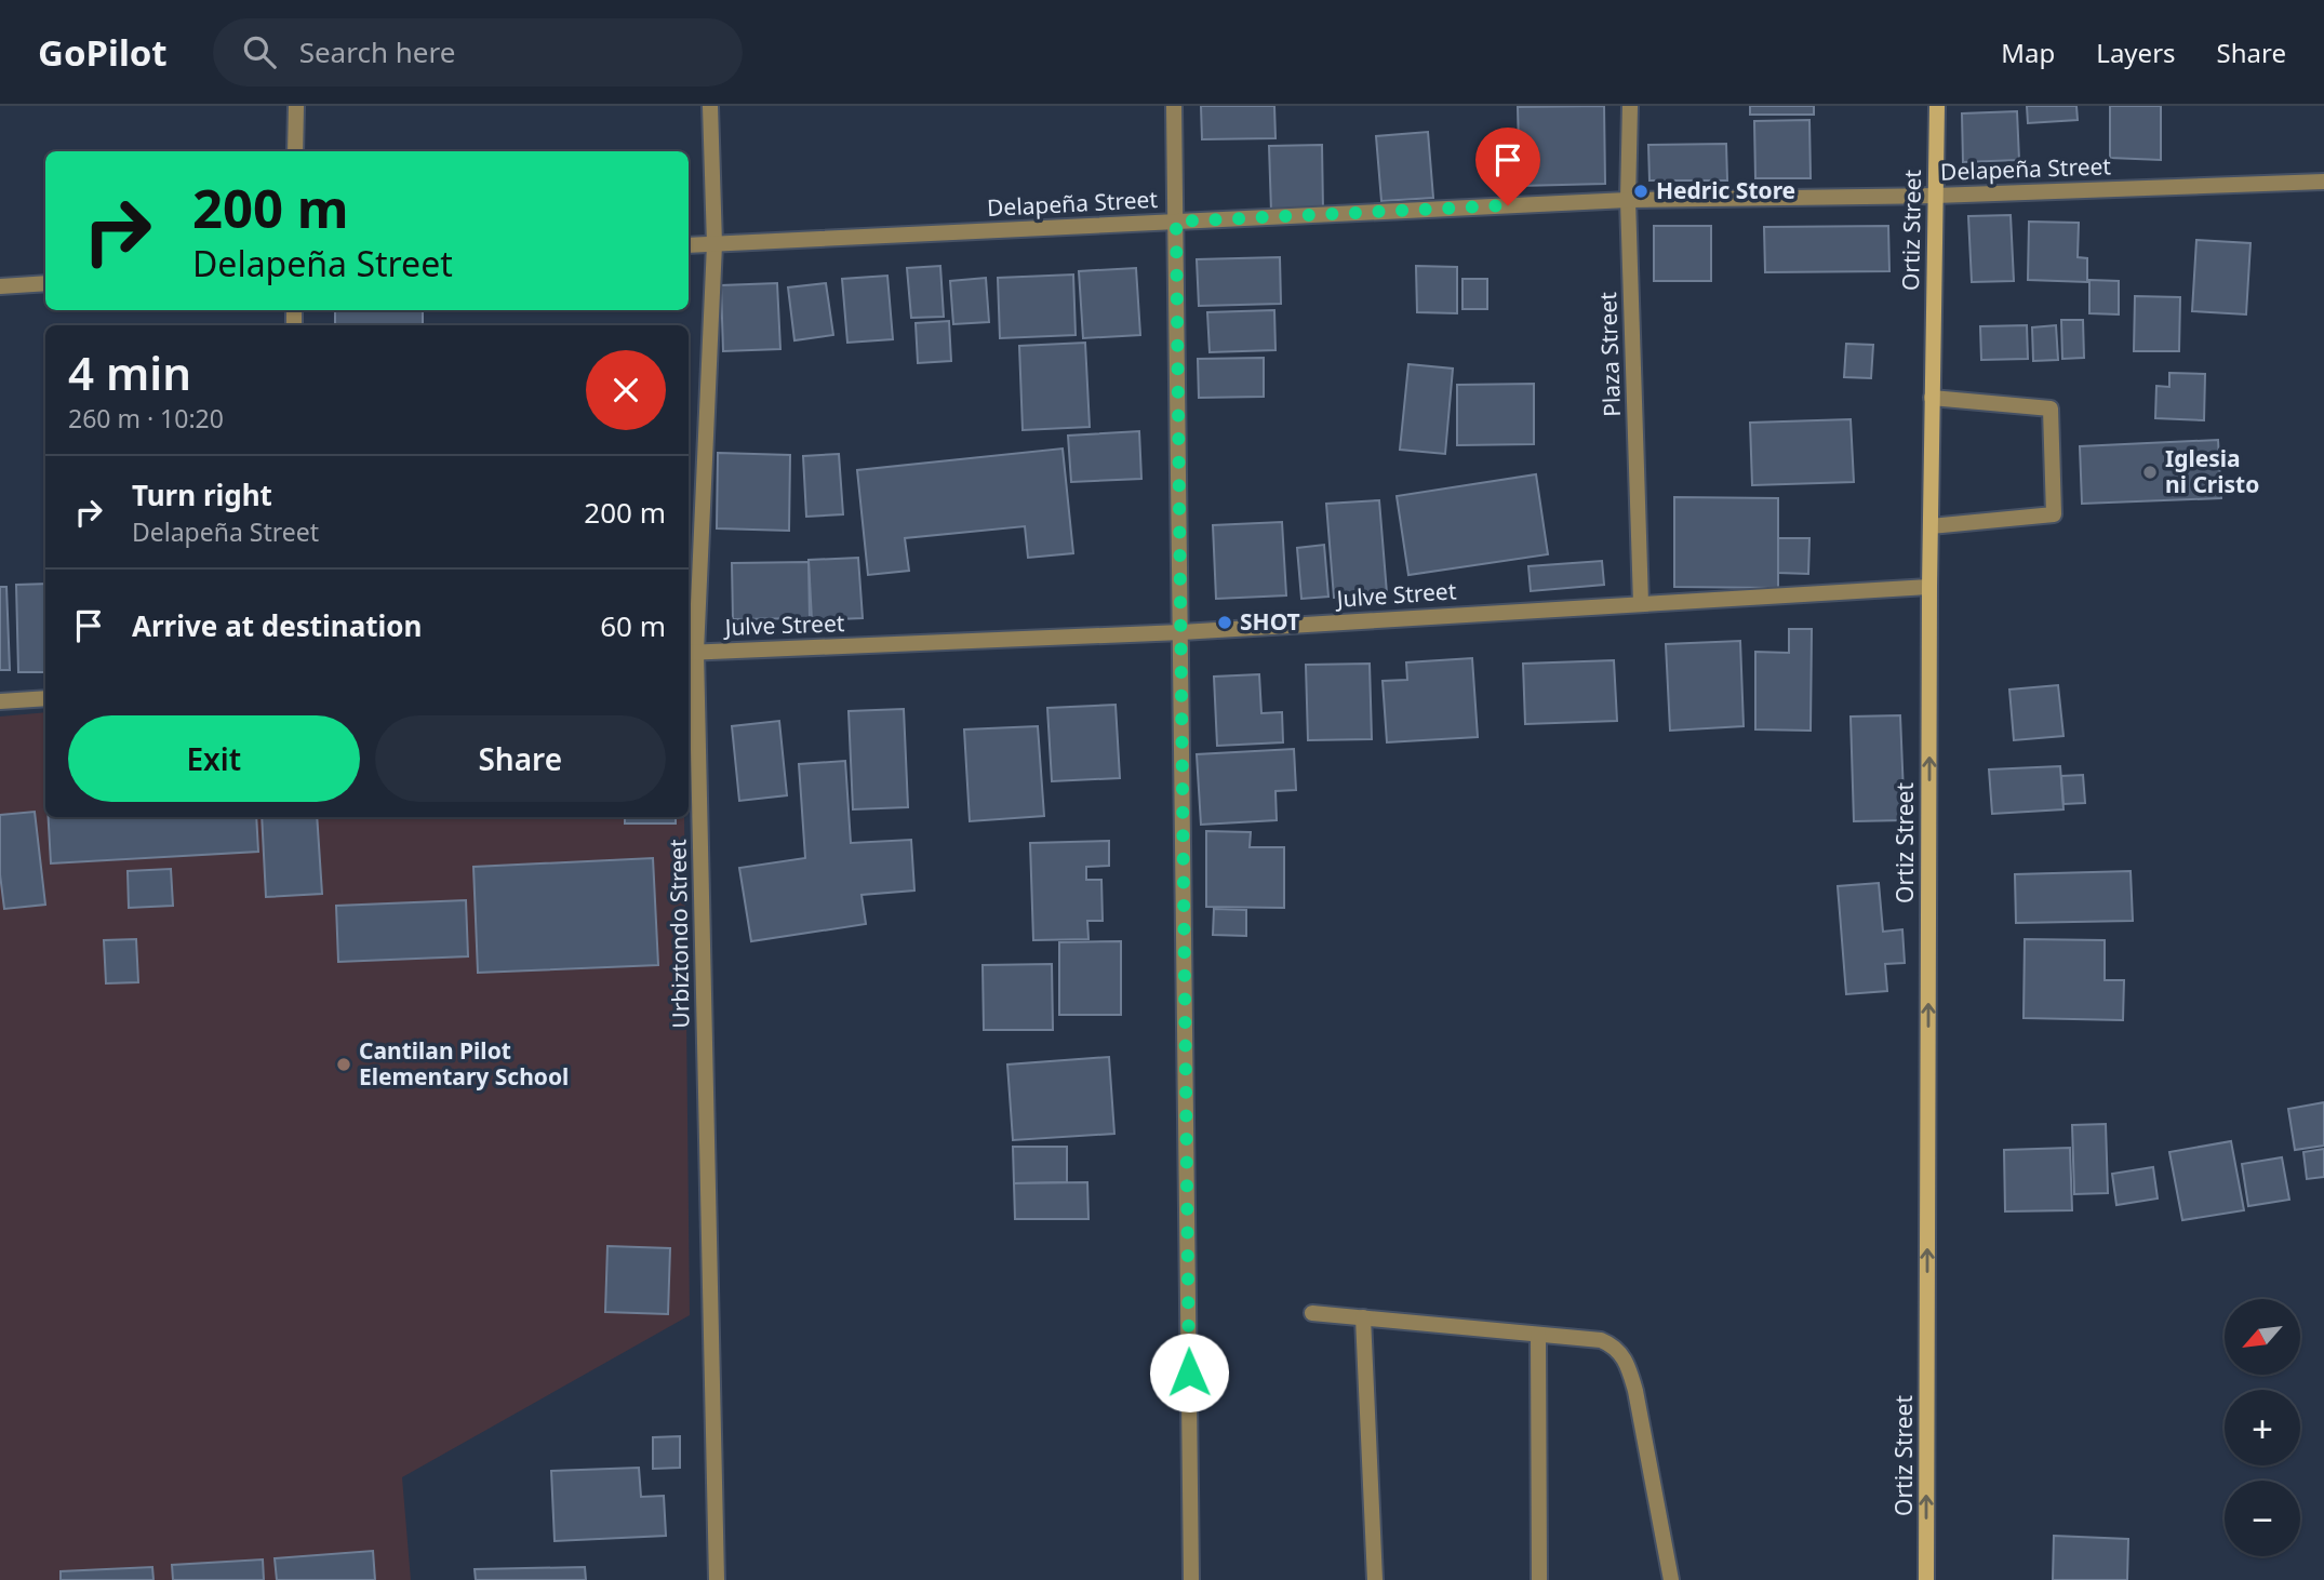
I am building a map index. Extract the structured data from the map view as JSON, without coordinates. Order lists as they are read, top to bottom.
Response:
{
  "streets": {
    "street": [
      "Delapeña Street",
      "Ortiz Street",
      "Plaza Street",
      "Julve Street",
      "Urbiztondo Street"
    ]
  },
  "crossings": [
    ["Delapeña Street", "Ortiz Street"],
    ["Delapeña Street", "Plaza Street"],
    ["Delapeña Street", "Urbiztondo Street"],
    ["Ortiz Street", "Julve Street"],
    ["Plaza Street", "Julve Street"],
    ["Julve Street", "Urbiztondo Street"]
  ],
  "one_way": ["Ortiz Street"],
  "places": [
    "Hedric Store",
    "Iglesia ni Cristo",
    "SHOT",
    "Cantilan Pilot Elementary School"
  ],
  "north": "bottom left",
  "page": {
    "header": "GoPilot",
    "search": "Search here",
    "nav": ["Map", "Layers", "Share"],
    "turn": ["200 m", "Delapeña Street"],
    "heading": ["4 min", "260 m · 10:20"],
    "list": [
      {
        "name": "Turn right",
        "note": "Delapeña Street",
        "value": "200 m"
      },
      {
        "name": "Arrive at destination",
        "value": "60 m"
      }
    ],
    "buttons": ["Exit", "Share"],
    "map_buttons": ["+", "−"]
  }
}
